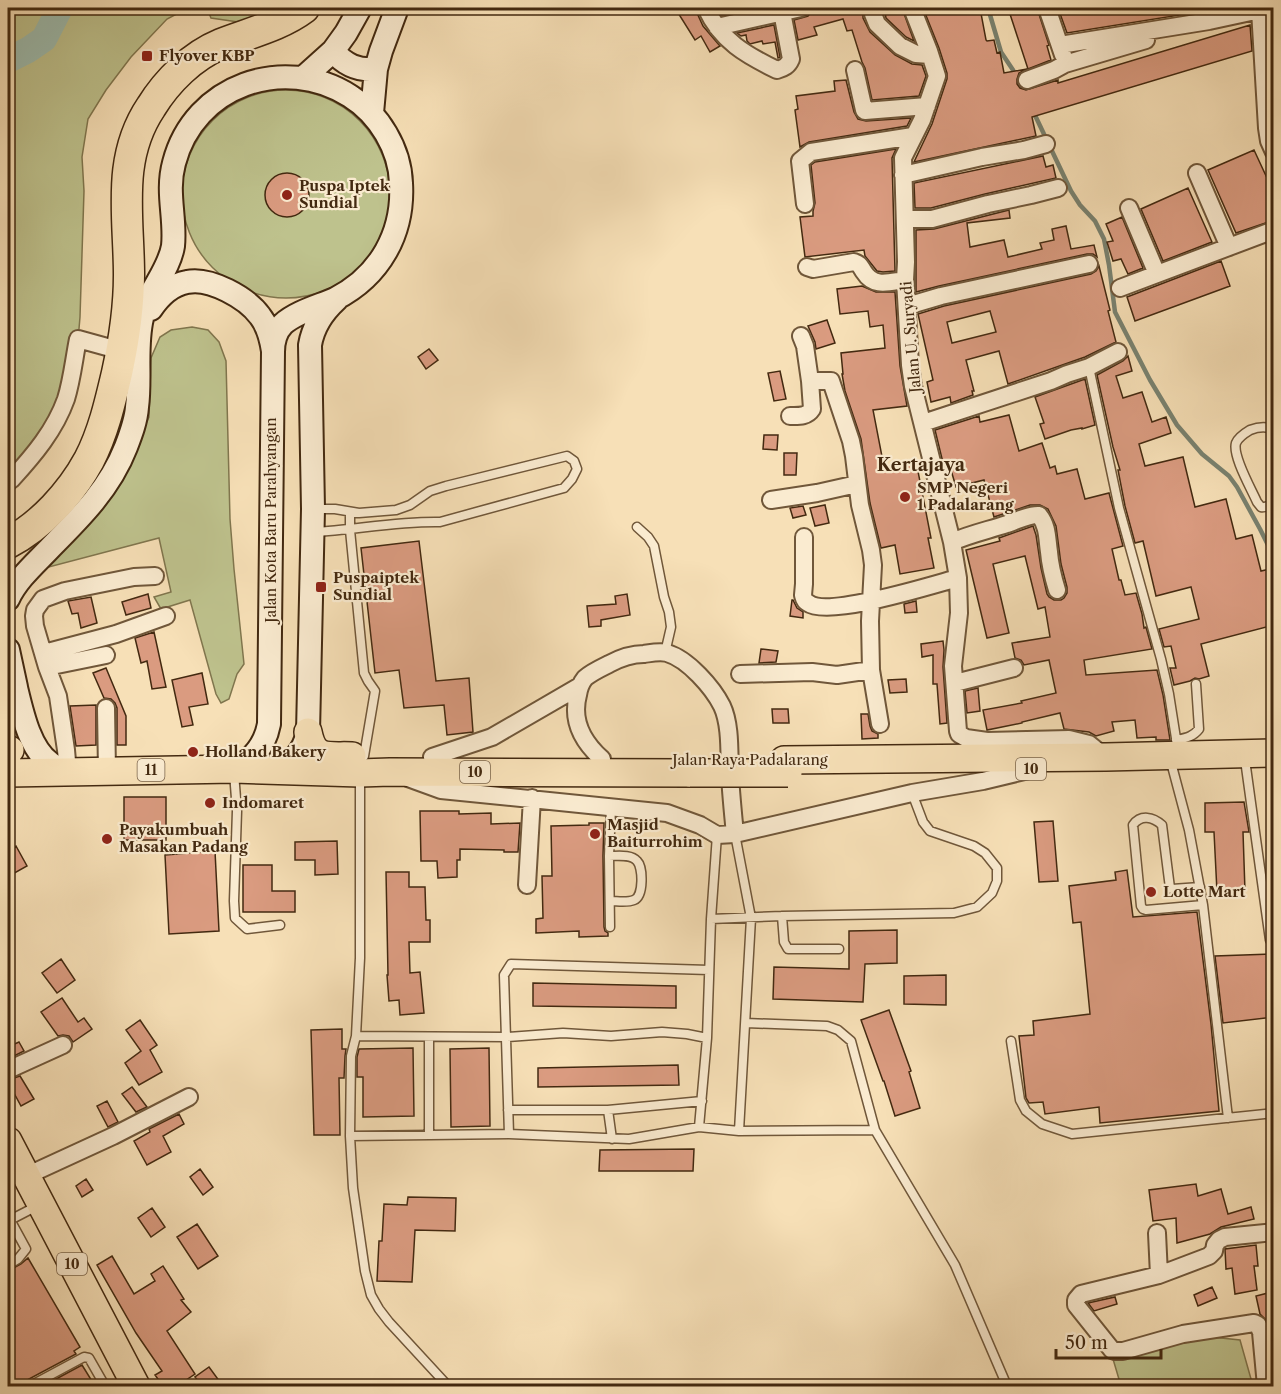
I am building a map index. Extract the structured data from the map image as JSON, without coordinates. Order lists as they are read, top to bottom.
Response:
{
  "streets": {
    "highway": ["Jalan Raya Padalarang", "10", "11"],
    "main road": ["Jalan Kota Baru Parahyangan"],
    "street": ["Jalan U. Suryadi"]
  },
  "crossings": [
    ["Jalan U. Suryadi", "Jalan Raya Padalarang"],
    ["Jalan Kota Baru Parahyangan", "Jalan Raya Padalarang"]
  ],
  "districts": ["Kertajaya"],
  "places": {
    "transit": ["Flyover KBP", "Puspaiptek Sundial"],
    "other": [
      "Puspa Iptek Sundial",
      "SMP Negeri 1 Padalarang",
      "Holland Bakery",
      "Indomaret",
      "Masjid Baiturrohim",
      "Payakumbuah Masakan Padang",
      "Lotte Mart"
    ]
  },
  "scale_bar": "50 m"
}
